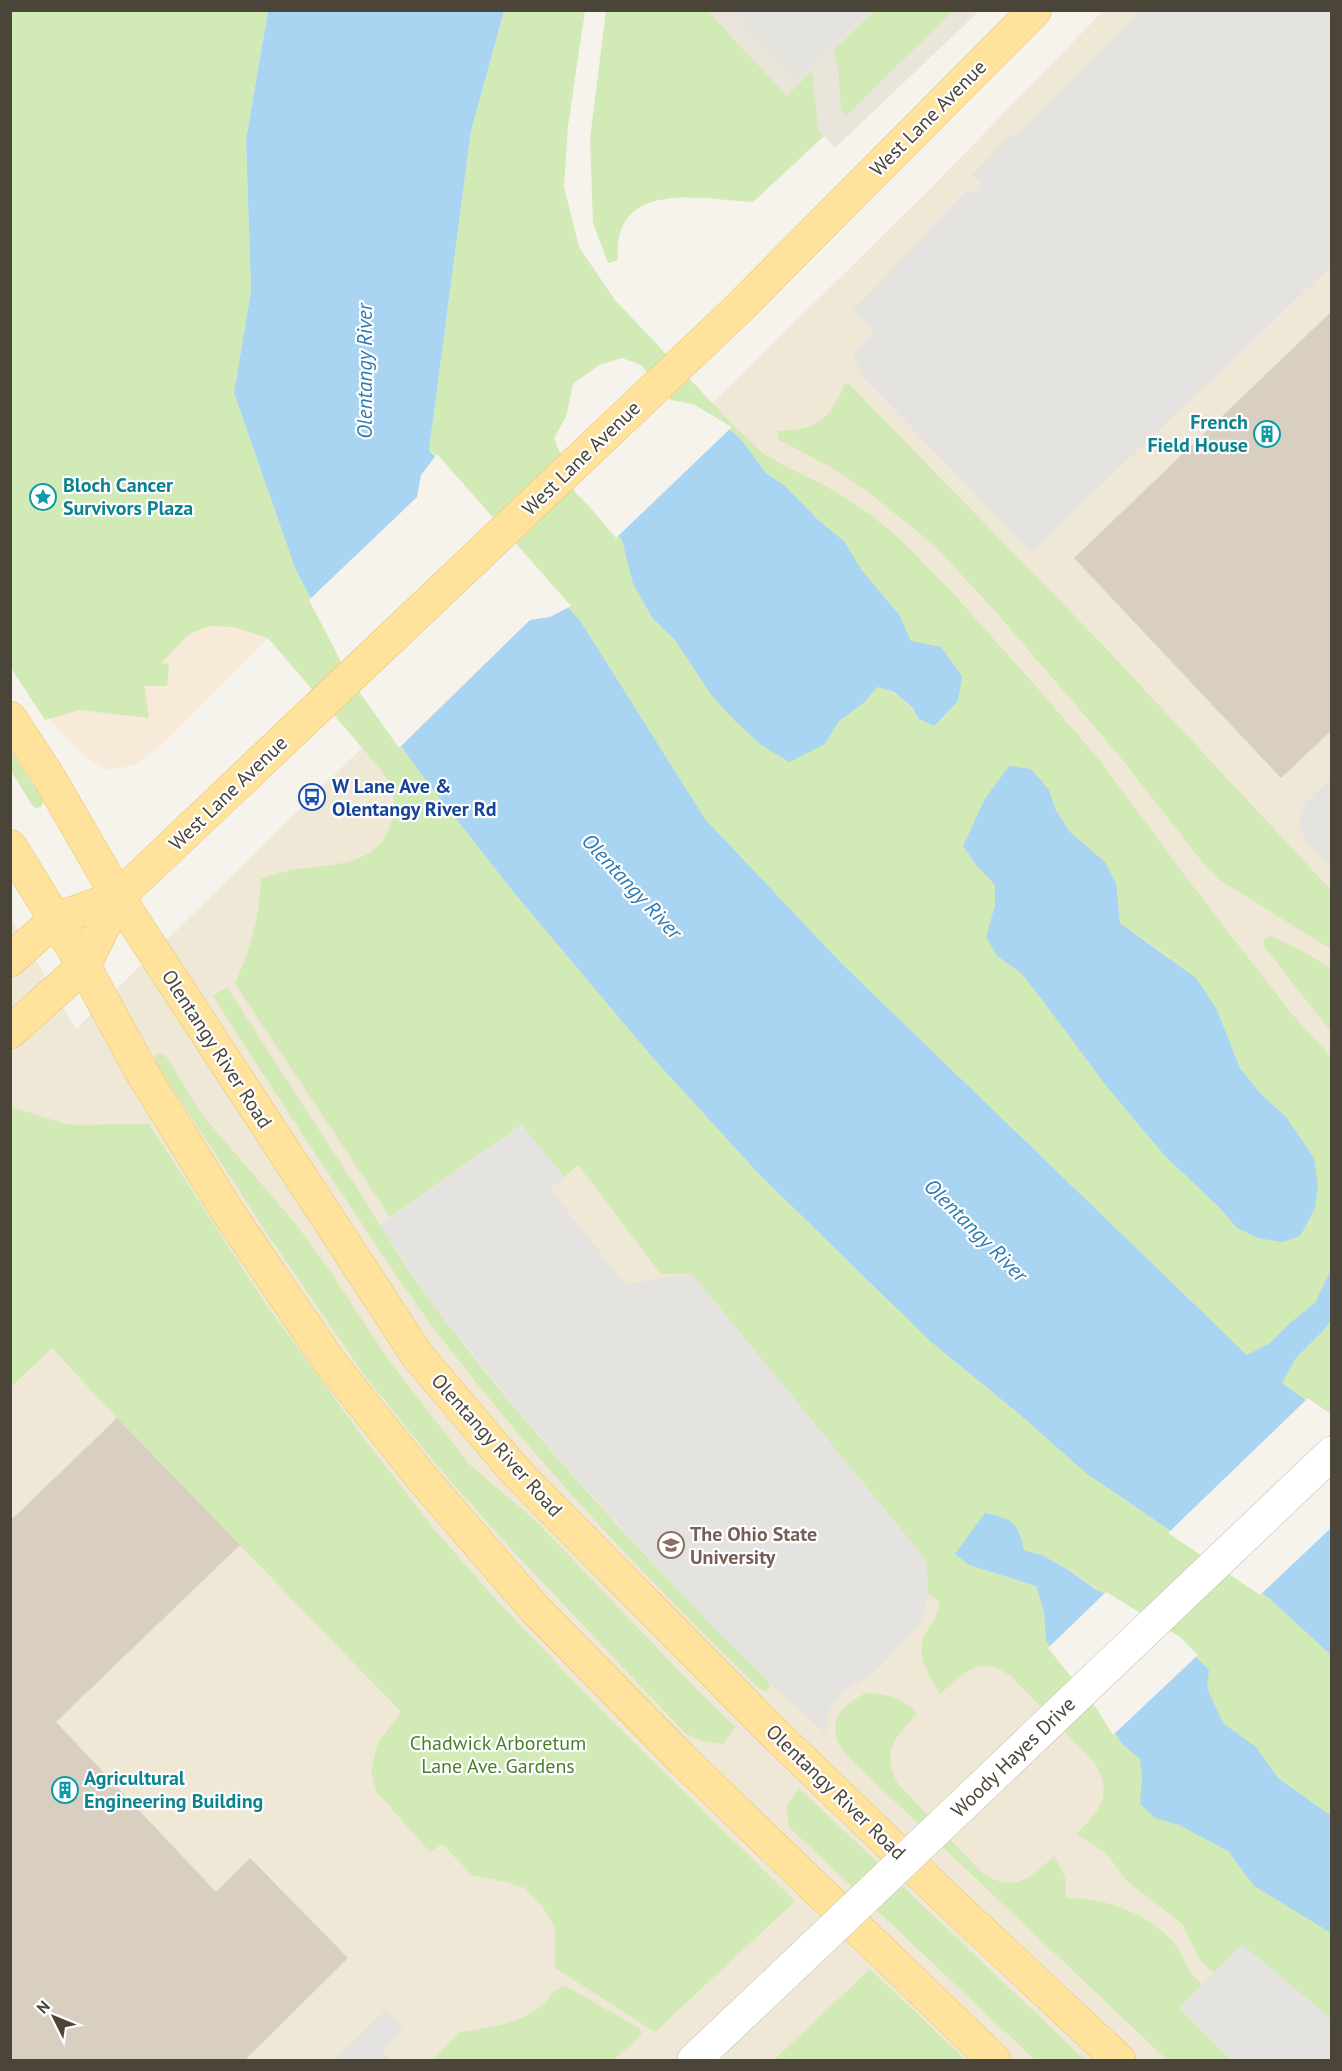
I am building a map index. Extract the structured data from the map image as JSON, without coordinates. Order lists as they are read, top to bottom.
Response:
{
  "streets": {
    "main road": ["West Lane Avenue", "Olentangy River Road"],
    "street": ["Woody Hayes Drive"]
  },
  "crossings": [
    ["West Lane Avenue", "Olentangy River Road"]
  ],
  "water": ["Olentangy River"],
  "parks": ["Chadwick Arboretum Lane Ave. Gardens"],
  "places": {
    "building": ["French Field House", "Agricultural Engineering Building"],
    "place": ["Bloch Cancer Survivors Plaza"],
    "bus stop": ["W Lane Ave & Olentangy River Rd"],
    "school or university": ["The Ohio State University"]
  },
  "north": "top left"
}
